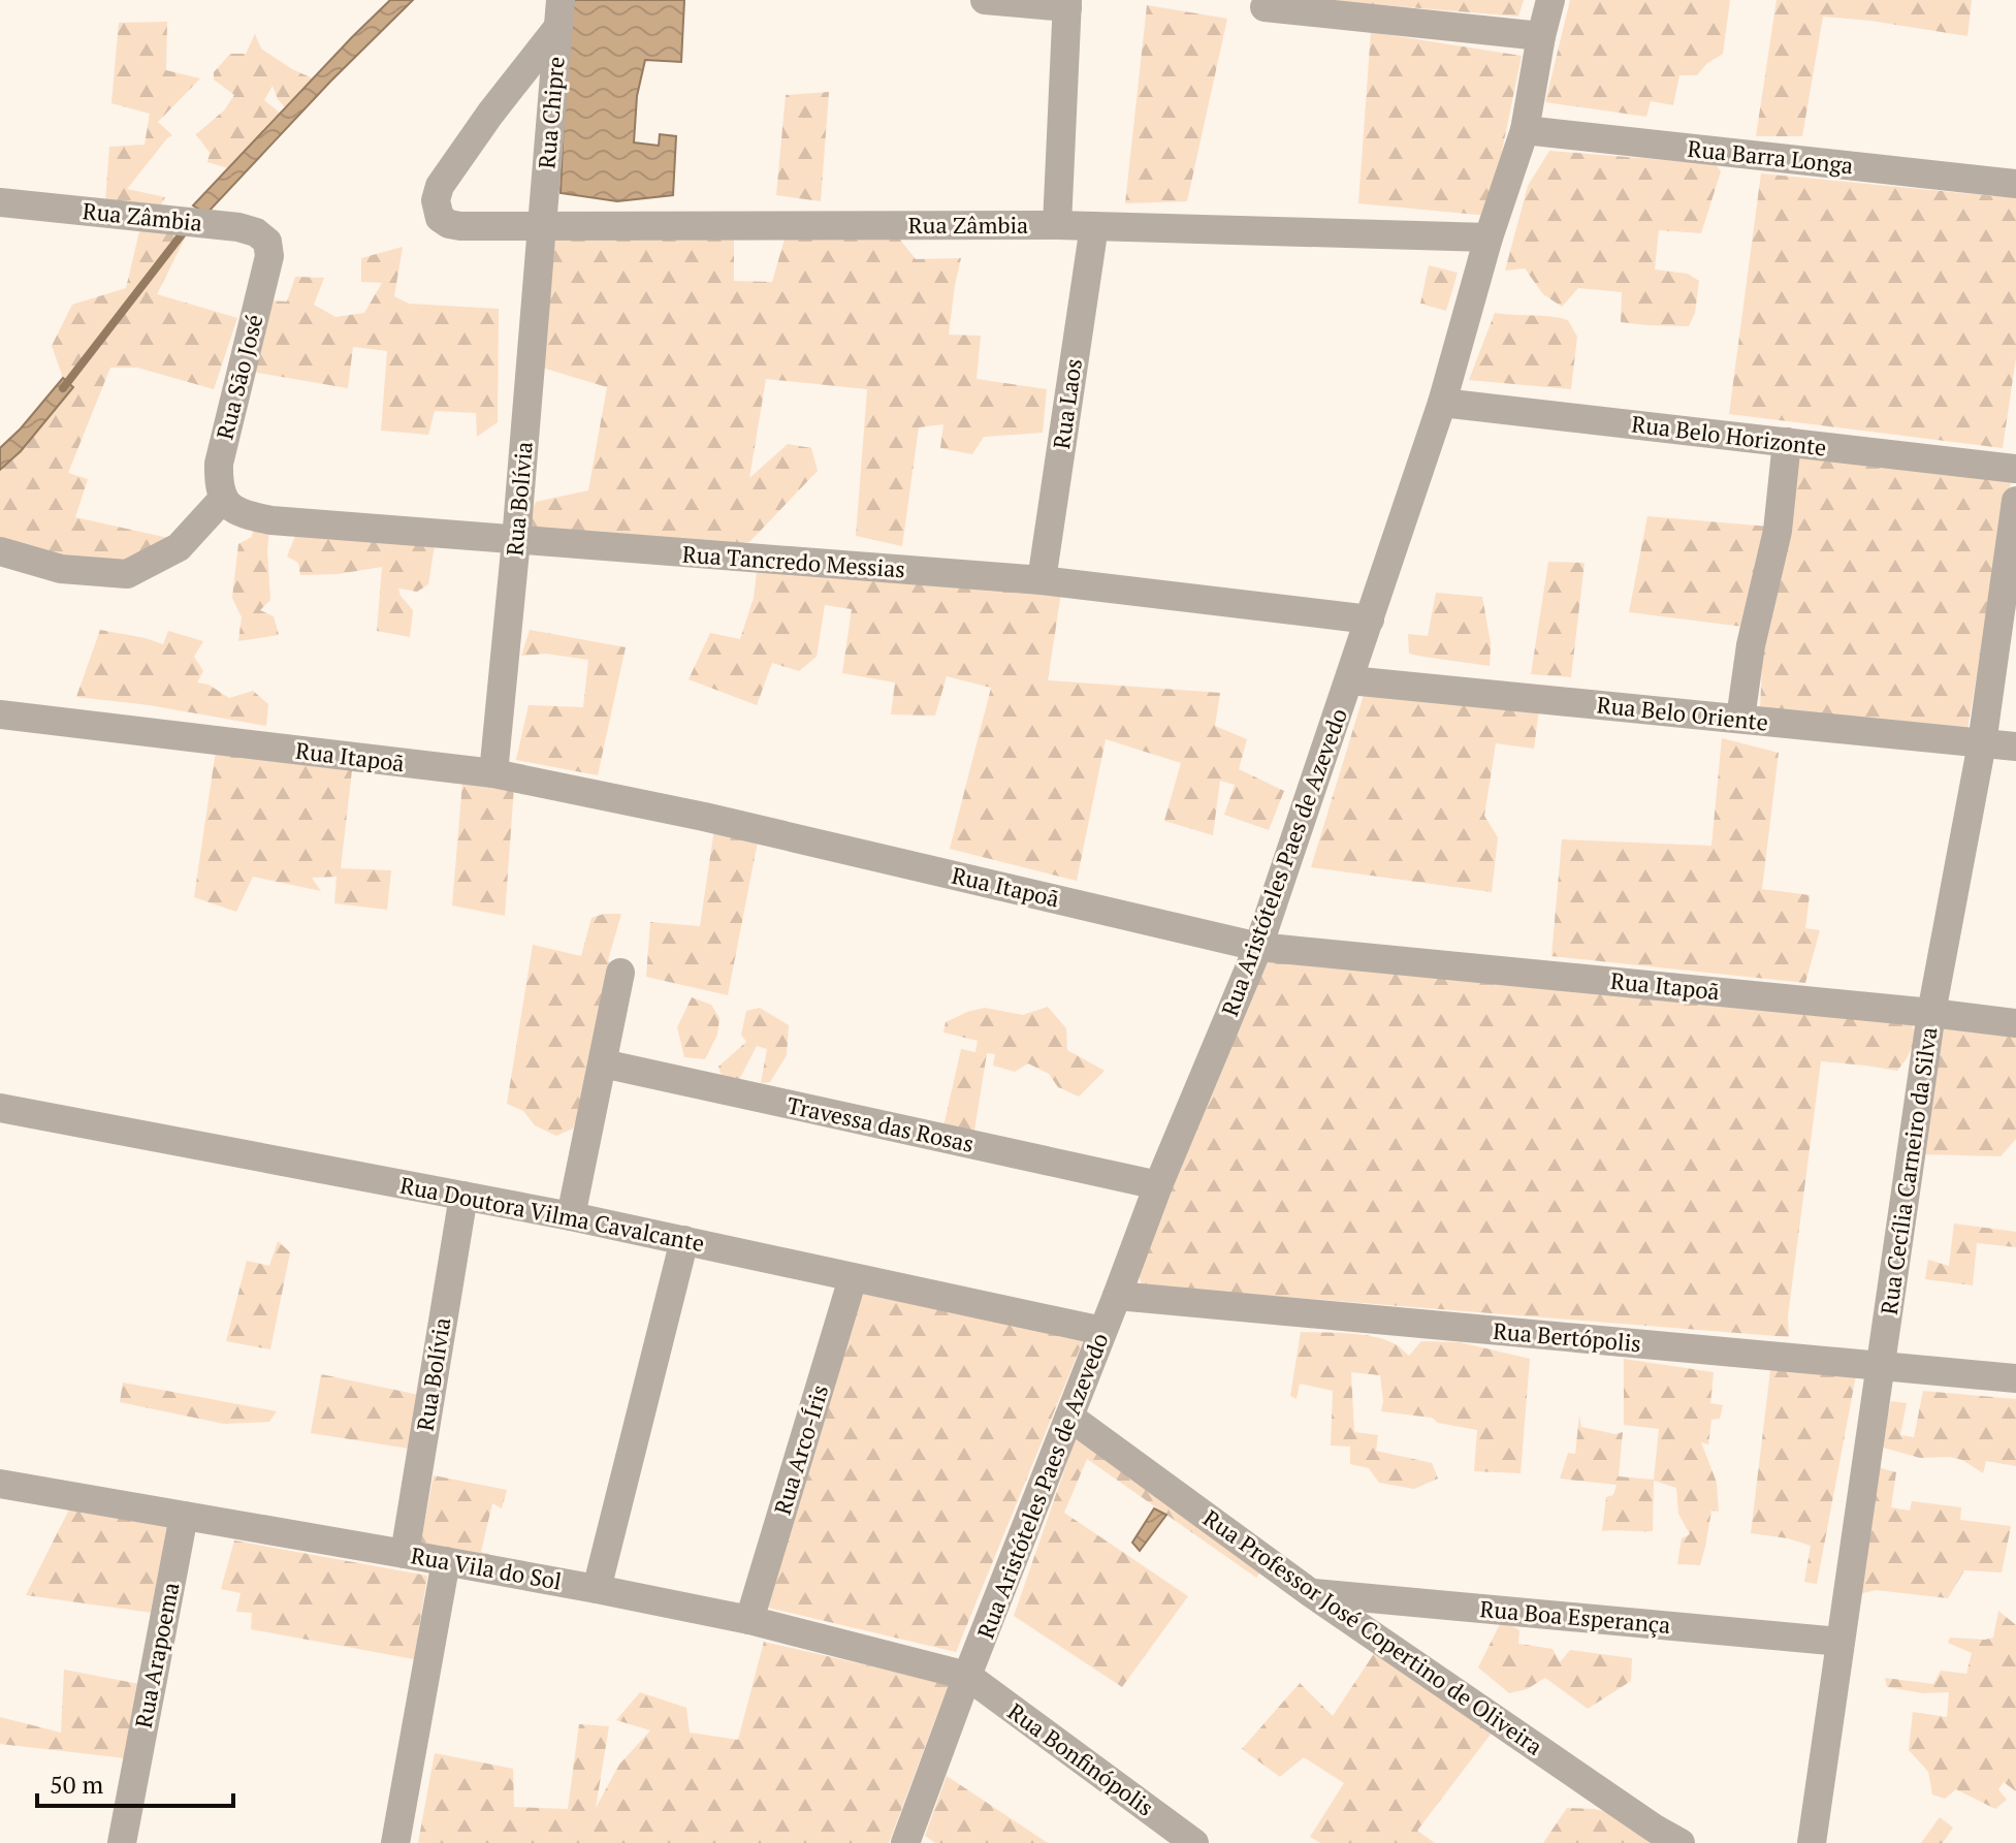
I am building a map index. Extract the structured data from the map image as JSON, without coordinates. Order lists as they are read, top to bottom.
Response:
{
  "streets": {
    "street": [
      "Rua Chipre",
      "Rua Barra Longa",
      "Rua Zâmbia",
      "Rua São José",
      "Rua Laos",
      "Rua Belo Horizonte",
      "Rua Bolívia",
      "Rua Tancredo Messias",
      "Rua Belo Oriente",
      "Rua Itapoã",
      "Rua Aristóteles Paes de Azevedo",
      "Travessa das Rosas",
      "Rua Cecília Carneiro da Silva",
      "Rua Doutora Vilma Cavalcante",
      "Rua Bertópolis",
      "Rua Arco-Íris",
      "Rua Vila do Sol",
      "Rua Boa Esperança",
      "Rua Professor José Copertino de Oliveira",
      "Rua Arapoema",
      "Rua Bonfinópolis"
    ]
  },
  "crossings": [
    ["Rua Chipre", "Rua Zâmbia"],
    ["Rua Chipre", "Rua Bolívia"],
    ["Rua Barra Longa", "Rua Aristóteles Paes de Azevedo"],
    ["Rua Zâmbia", "Rua São José"],
    ["Rua Zâmbia", "Rua Laos"],
    ["Rua Zâmbia", "Rua Bolívia"],
    ["Rua Zâmbia", "Rua Aristóteles Paes de Azevedo"],
    ["Rua São José", "Rua Tancredo Messias"],
    ["Rua Laos", "Rua Tancredo Messias"],
    ["Rua Belo Horizonte", "Rua Aristóteles Paes de Azevedo"],
    ["Rua Bolívia", "Rua Tancredo Messias"],
    ["Rua Bolívia", "Rua Itapoã"],
    ["Rua Bolívia", "Rua Doutora Vilma Cavalcante"],
    ["Rua Bolívia", "Rua Vila do Sol"],
    ["Rua Tancredo Messias", "Rua Aristóteles Paes de Azevedo"],
    ["Rua Belo Oriente", "Rua Aristóteles Paes de Azevedo"],
    ["Rua Belo Oriente", "Rua Cecília Carneiro da Silva"],
    ["Rua Itapoã", "Rua Aristóteles Paes de Azevedo"],
    ["Rua Itapoã", "Rua Cecília Carneiro da Silva"],
    ["Rua Aristóteles Paes de Azevedo", "Travessa das Rosas"],
    ["Rua Aristóteles Paes de Azevedo", "Rua Doutora Vilma Cavalcante"],
    ["Rua Aristóteles Paes de Azevedo", "Rua Bertópolis"],
    ["Rua Aristóteles Paes de Azevedo", "Rua Vila do Sol"],
    ["Rua Aristóteles Paes de Azevedo", "Rua Professor José Copertino de Oliveira"],
    ["Rua Aristóteles Paes de Azevedo", "Rua Bonfinópolis"],
    ["Rua Cecília Carneiro da Silva", "Rua Bertópolis"],
    ["Rua Cecília Carneiro da Silva", "Rua Boa Esperança"],
    ["Rua Doutora Vilma Cavalcante", "Rua Arco-Íris"],
    ["Rua Arco-Íris", "Rua Vila do Sol"],
    ["Rua Vila do Sol", "Rua Arapoema"],
    ["Rua Vila do Sol", "Rua Bonfinópolis"],
    ["Rua Boa Esperança", "Rua Professor José Copertino de Oliveira"]
  ],
  "scale_bar": "50 m"
}
